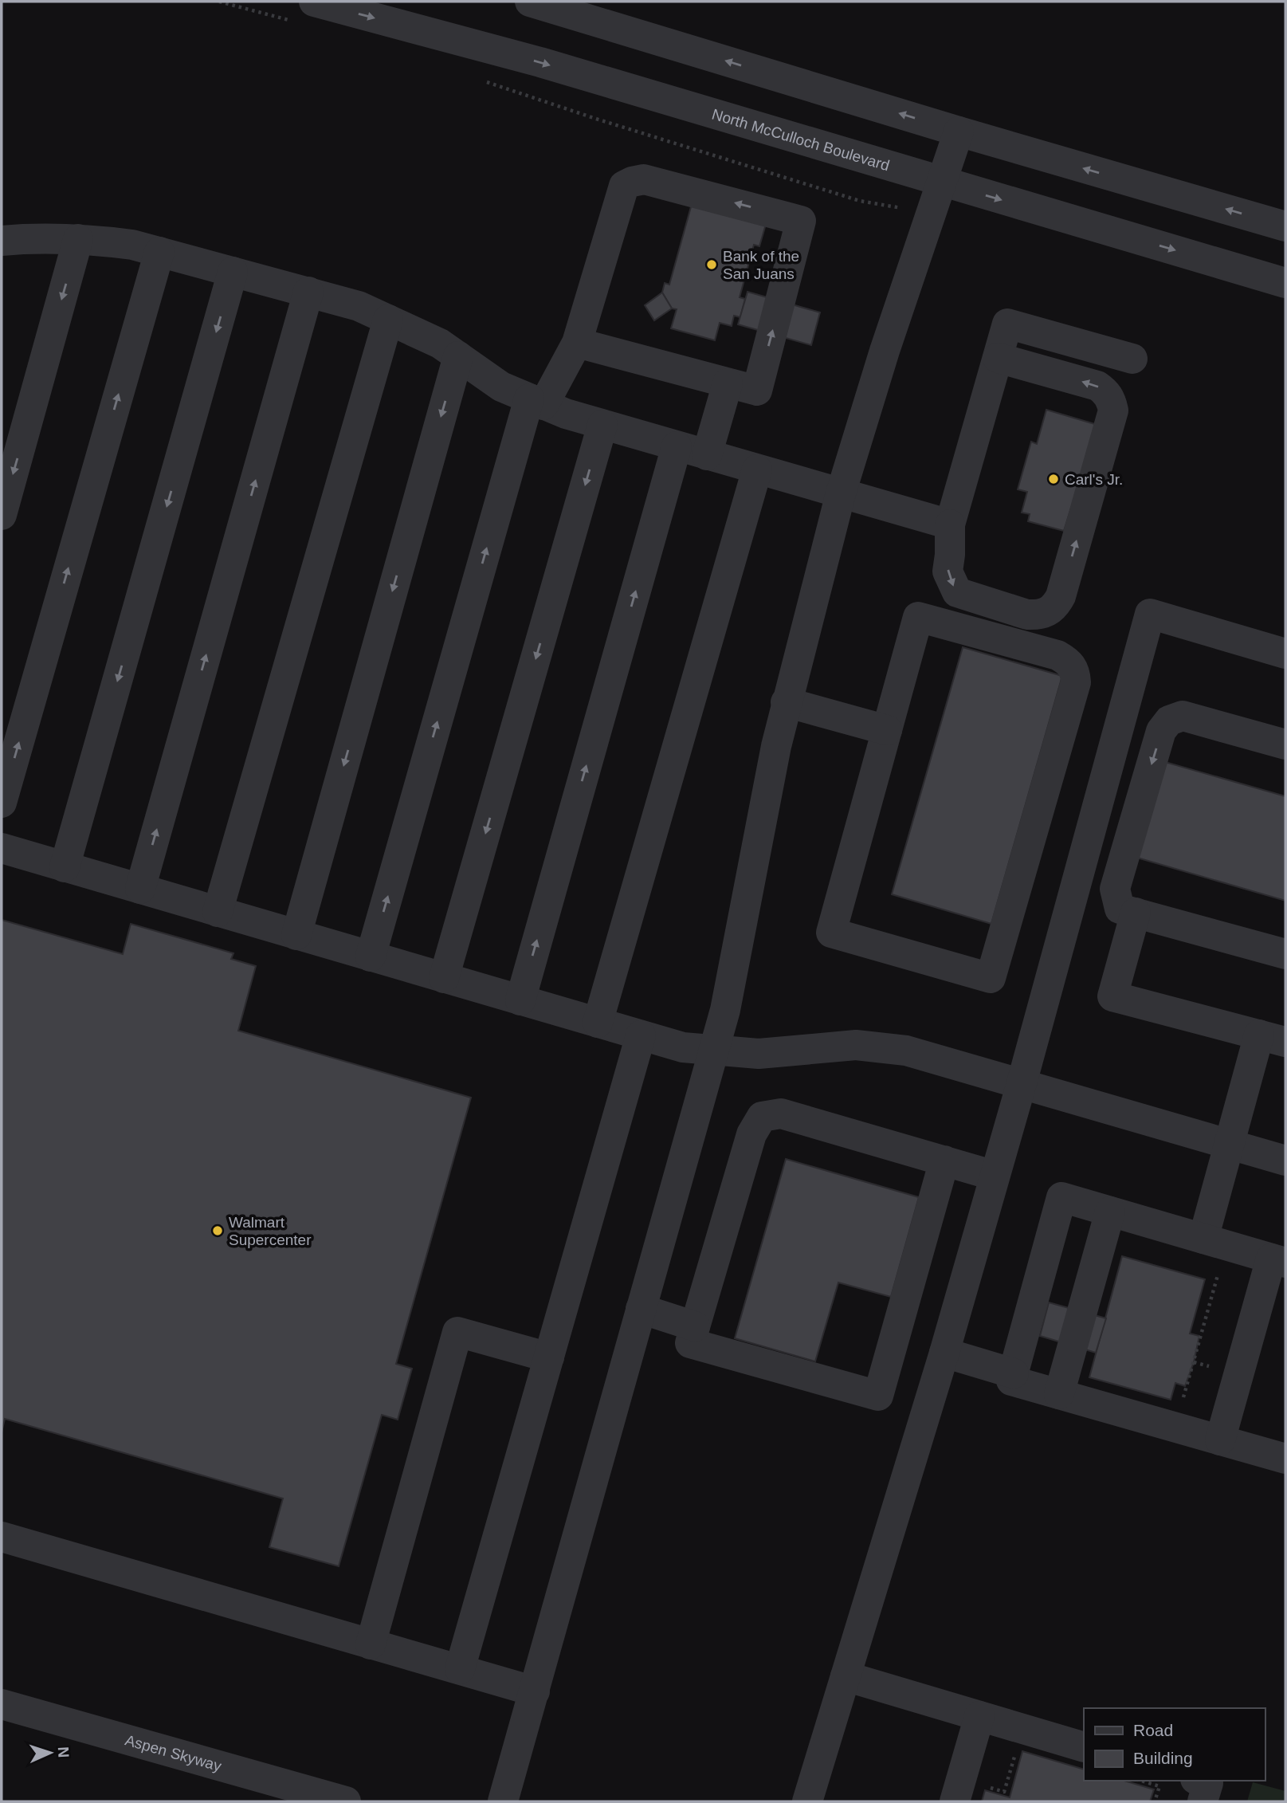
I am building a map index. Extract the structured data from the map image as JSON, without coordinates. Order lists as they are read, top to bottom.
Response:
{
  "streets": {
    "street": ["North McCulloch Boulevard", "Aspen Skyway"]
  },
  "places": ["Bank of the San Juans", "Carl's Jr.", "Walmart Supercenter"],
  "legend": ["Road", "Building"],
  "north": "right"
}
